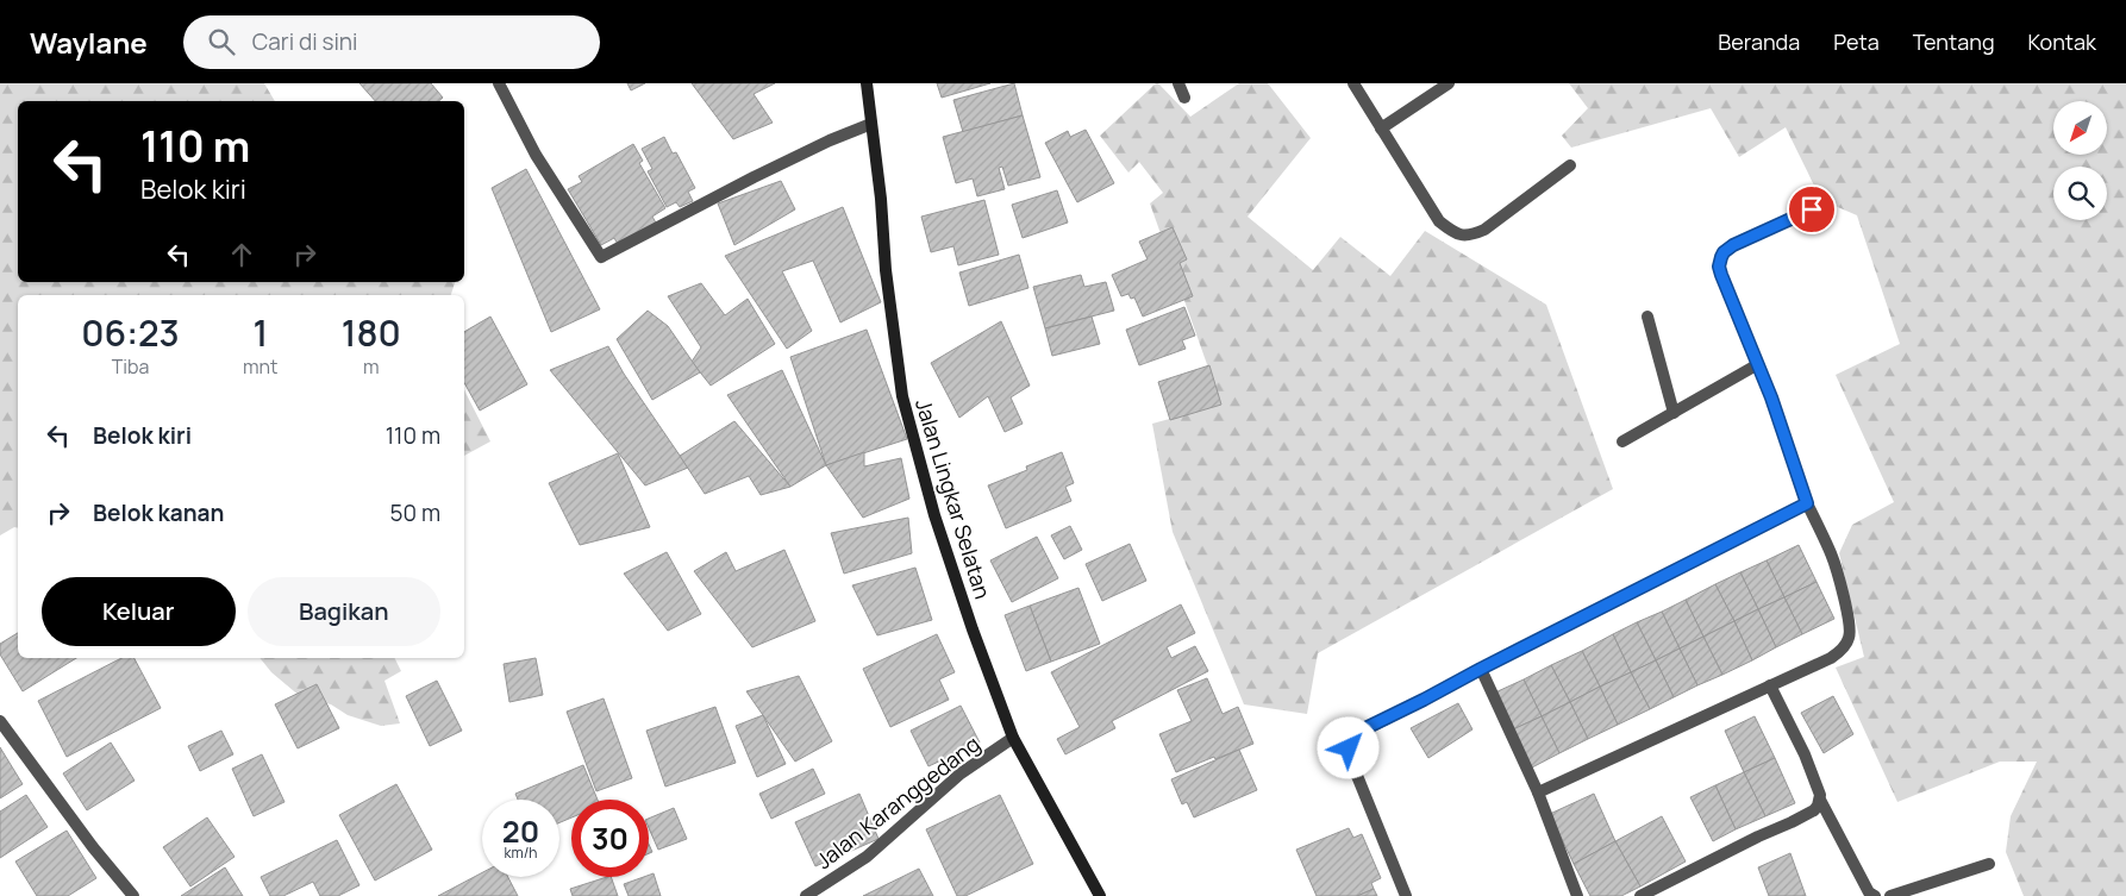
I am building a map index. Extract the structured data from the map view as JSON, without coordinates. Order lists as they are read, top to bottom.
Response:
{
  "streets": {
    "street": ["Jalan Lingkar Selatan", "Jalan Karanggedang"]
  },
  "crossings": [
    ["Jalan Lingkar Selatan", "Jalan Karanggedang"]
  ],
  "north": "bottom left",
  "page": {
    "header": "Waylane",
    "search": "Cari di sini",
    "nav": [
      "Beranda",
      "Peta",
      "Tentang",
      "Kontak"
    ],
    "turn": ["110 m", "Belok kiri"],
    "eta": [
      "06:23",
      "Tiba",
      "1",
      "mnt",
      "180",
      "m"
    ],
    "list": [
      {
        "name": "Belok kiri",
        "value": "110 m"
      },
      {
        "name": "Belok kanan",
        "value": "50 m"
      }
    ],
    "buttons": ["Keluar", "Bagikan"],
    "speed": "20 km/h",
    "limit": "30"
  }
}
